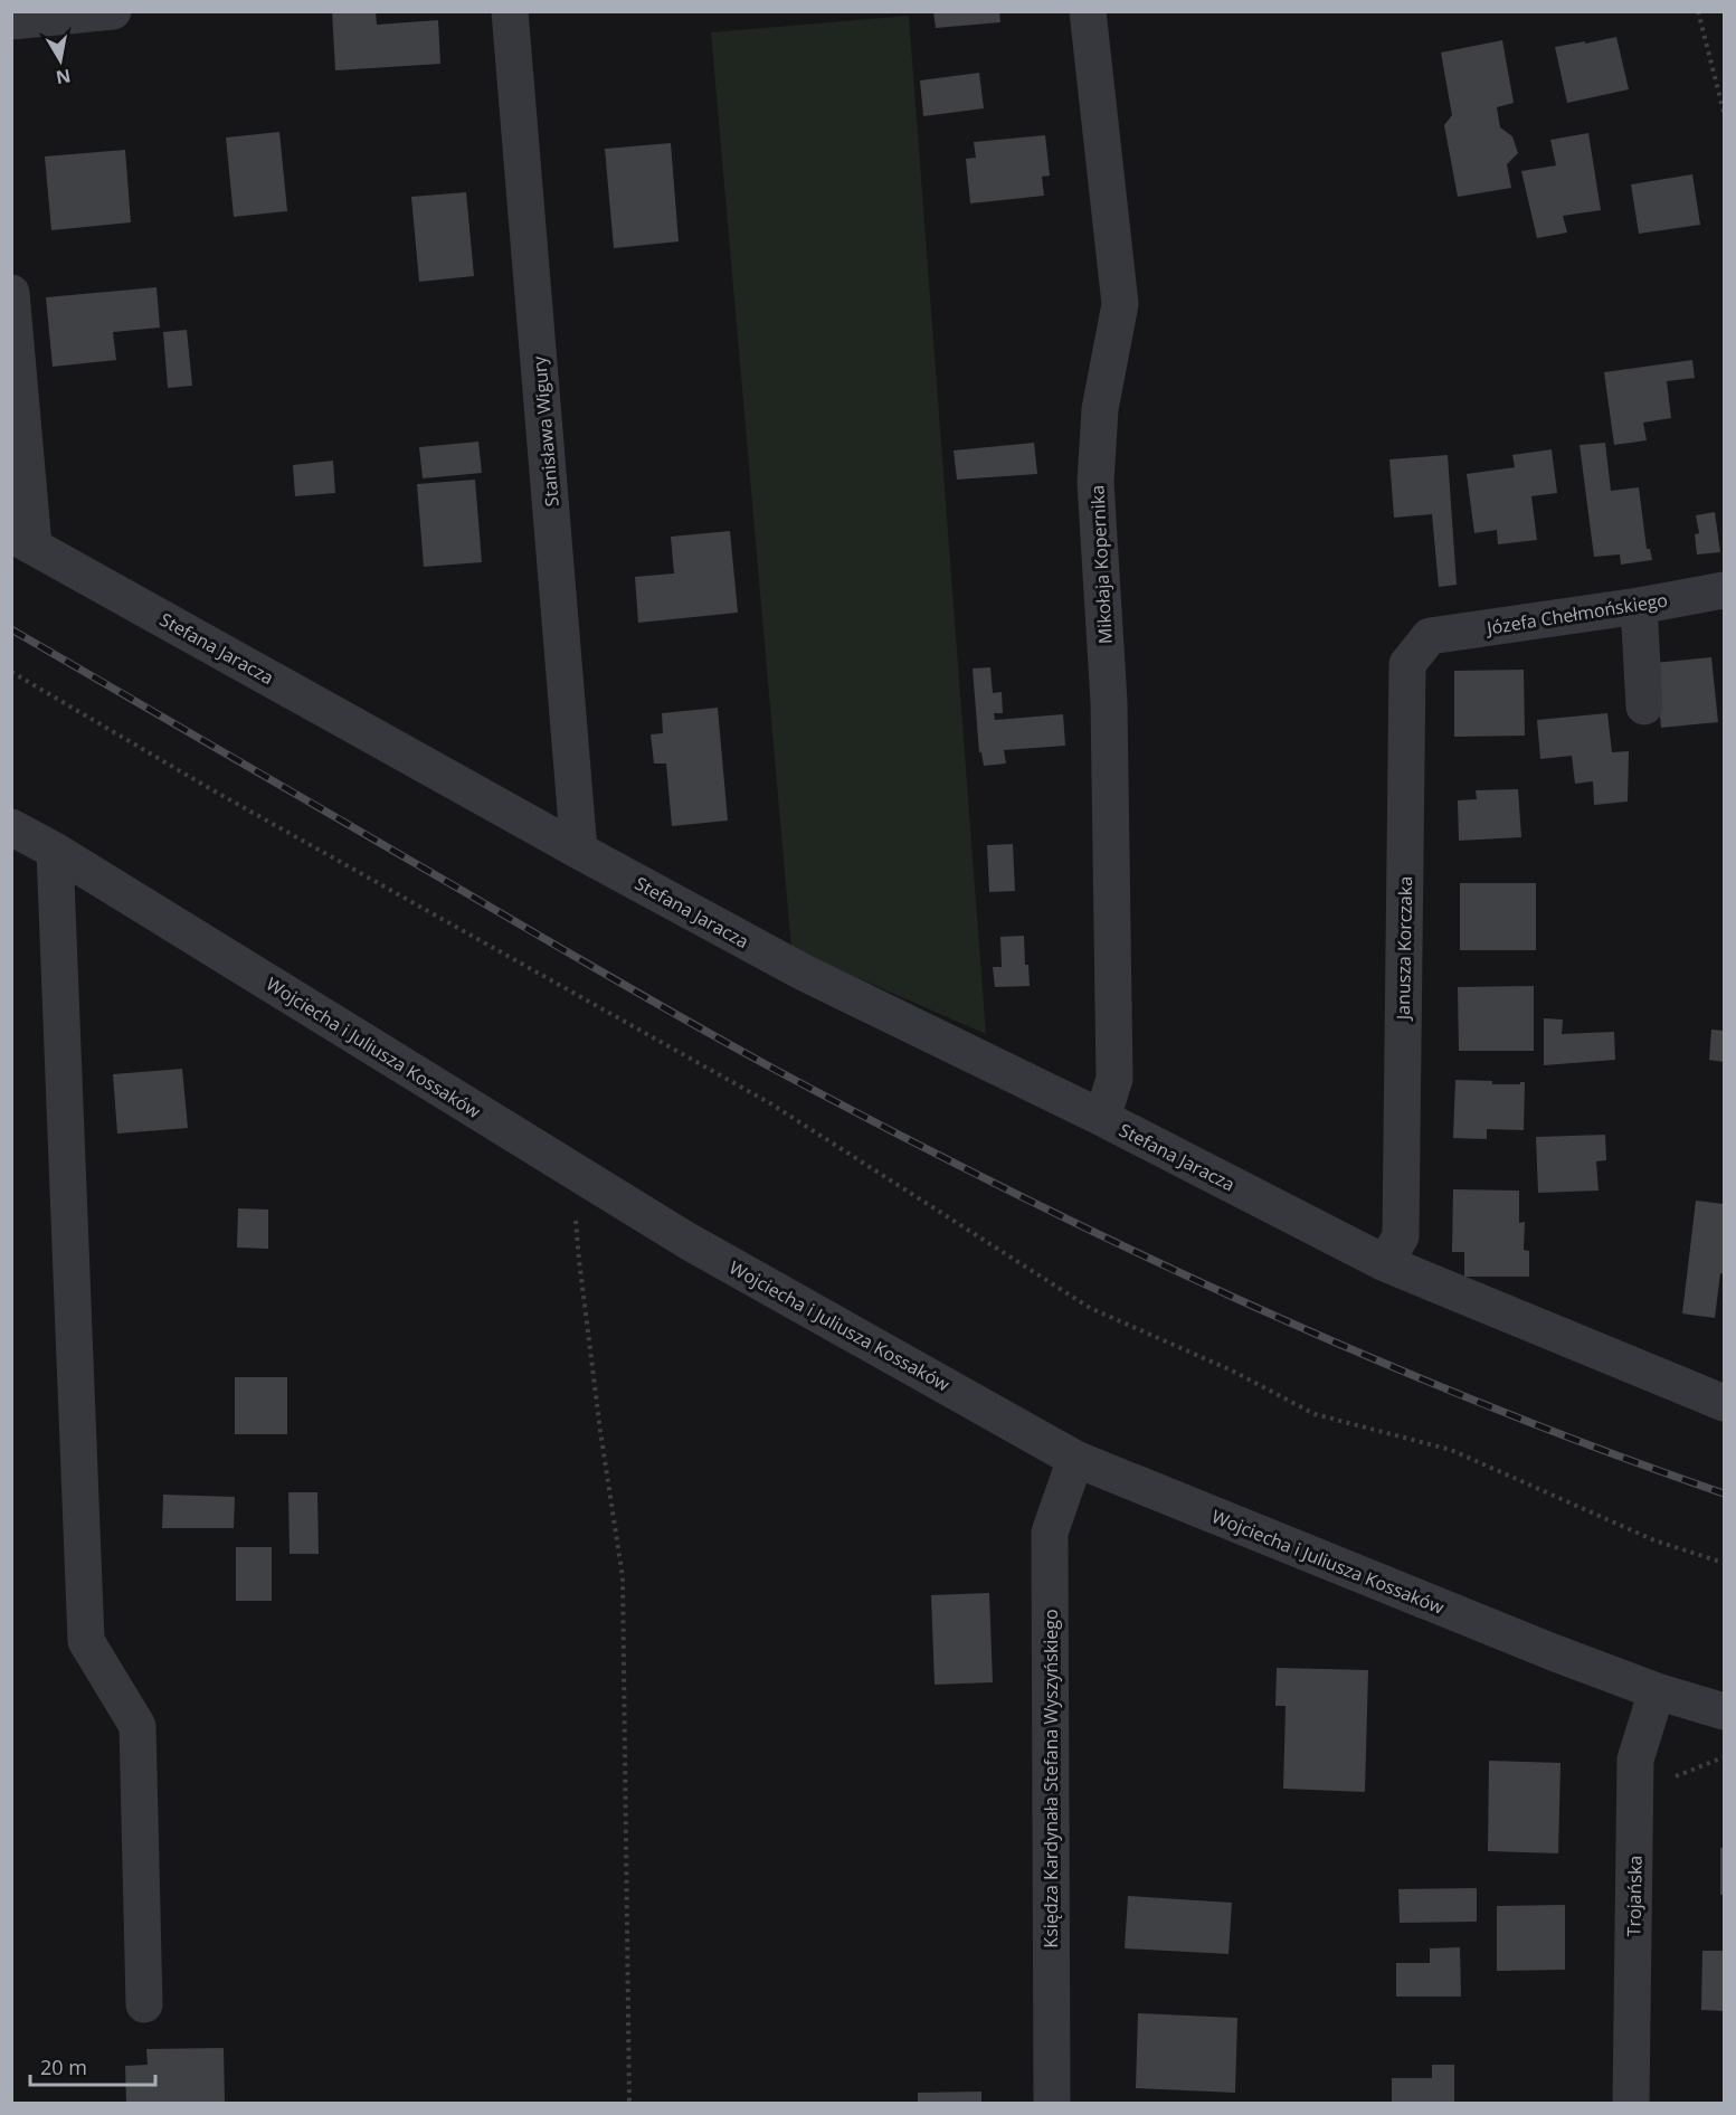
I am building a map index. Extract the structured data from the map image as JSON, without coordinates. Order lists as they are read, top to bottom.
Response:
{
  "streets": {
    "street": [
      "Stanisława Wigury",
      "Mikołaja Kopernika",
      "Józefa Chełmońskiego",
      "Stefana Jaracza",
      "Janusza Korczaka",
      "Wojciecha i Juliusza Kossaków",
      "Księdza Kardynała Stefana Wyszyńskiego",
      "Trojańska"
    ]
  },
  "crossings": [
    ["Stanisława Wigury", "Stefana Jaracza"],
    ["Mikołaja Kopernika", "Stefana Jaracza"],
    ["Józefa Chełmońskiego", "Janusza Korczaka"],
    ["Stefana Jaracza", "Janusza Korczaka"],
    ["Wojciecha i Juliusza Kossaków", "Księdza Kardynała Stefana Wyszyńskiego"],
    ["Wojciecha i Juliusza Kossaków", "Trojańska"]
  ],
  "scale_bar": "20 m",
  "north": "bottom"
}
